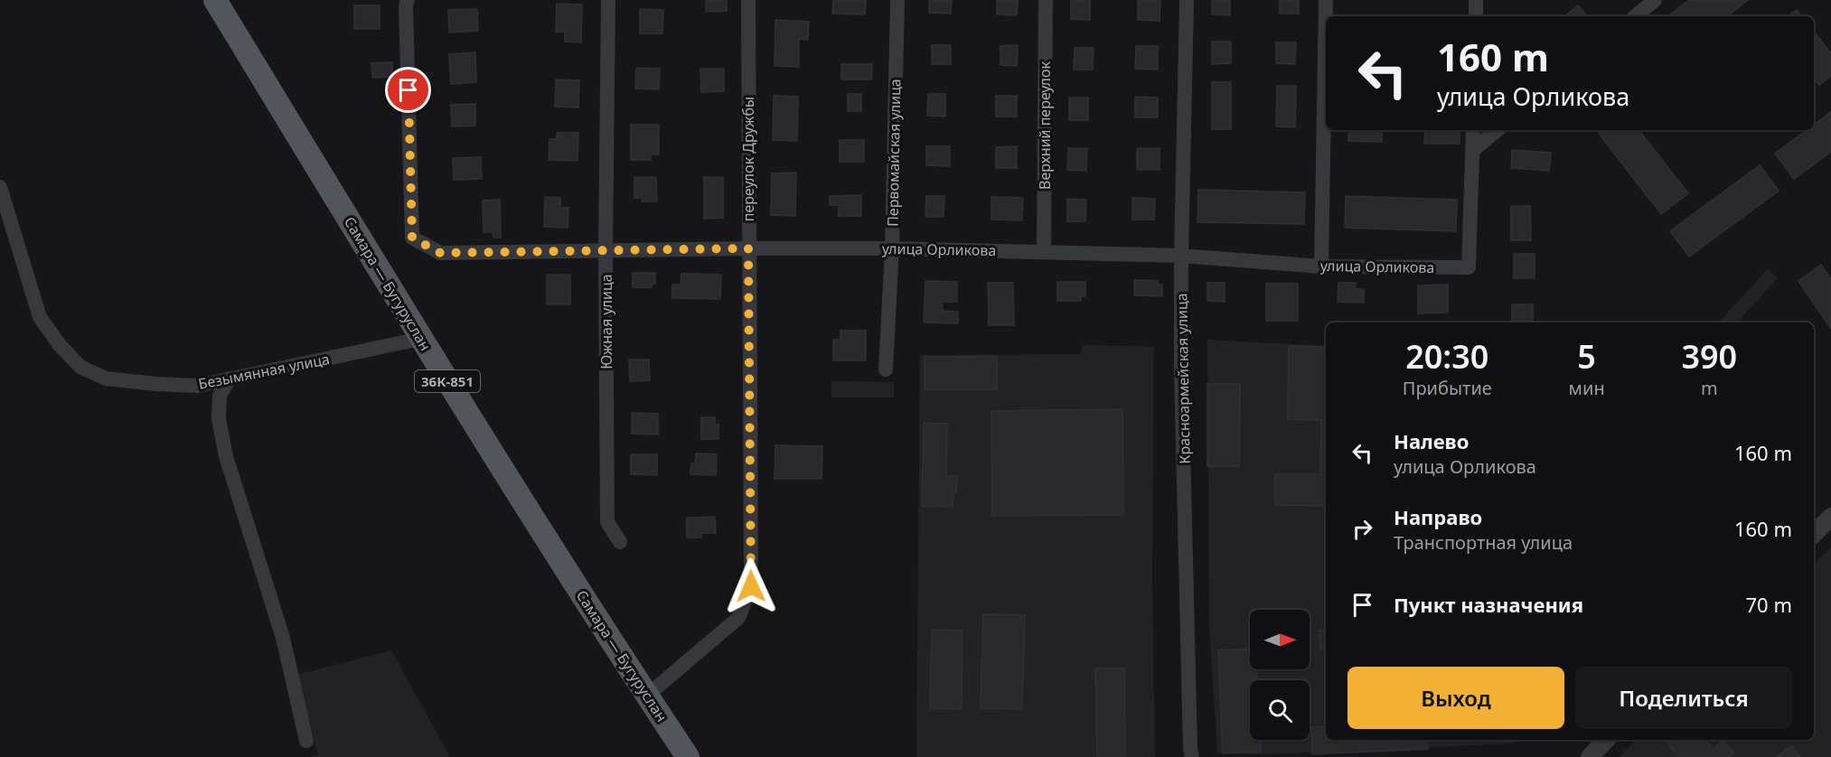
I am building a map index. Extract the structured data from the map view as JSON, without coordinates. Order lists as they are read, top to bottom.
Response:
{
  "streets": {
    "main road": ["Самара — Бугуруслан", "36К-851"],
    "street": [
      "Верхний переулок",
      "Первомайская улица",
      "переулок Дружбы",
      "улица Орликова",
      "Южная улица",
      "Безымянная улица",
      "Красноармейская улица"
    ]
  },
  "crossings": [
    ["Верхний переулок", "улица Орликова"],
    ["Первомайская улица", "улица Орликова"],
    ["переулок Дружбы", "улица Орликова"],
    ["переулок Дружбы", "Самара — Бугуруслан"],
    ["улица Орликова", "Южная улица"],
    ["улица Орликова", "Красноармейская улица"],
    ["Самара — Бугуруслан", "Безымянная улица"]
  ],
  "north": "right",
  "page": {
    "turn": ["160 m", "улица Орликова"],
    "eta": [
      "20:30",
      "Прибытие",
      "5",
      "мин",
      "390",
      "m"
    ],
    "list": [
      {
        "name": "Налево",
        "note": "улица Орликова",
        "value": "160 m"
      },
      {
        "name": "Направо",
        "note": "Транспортная улица",
        "value": "160 m"
      },
      {
        "name": "Пункт назначения",
        "value": "70 m"
      }
    ],
    "buttons": ["Выход", "Поделиться"]
  }
}
